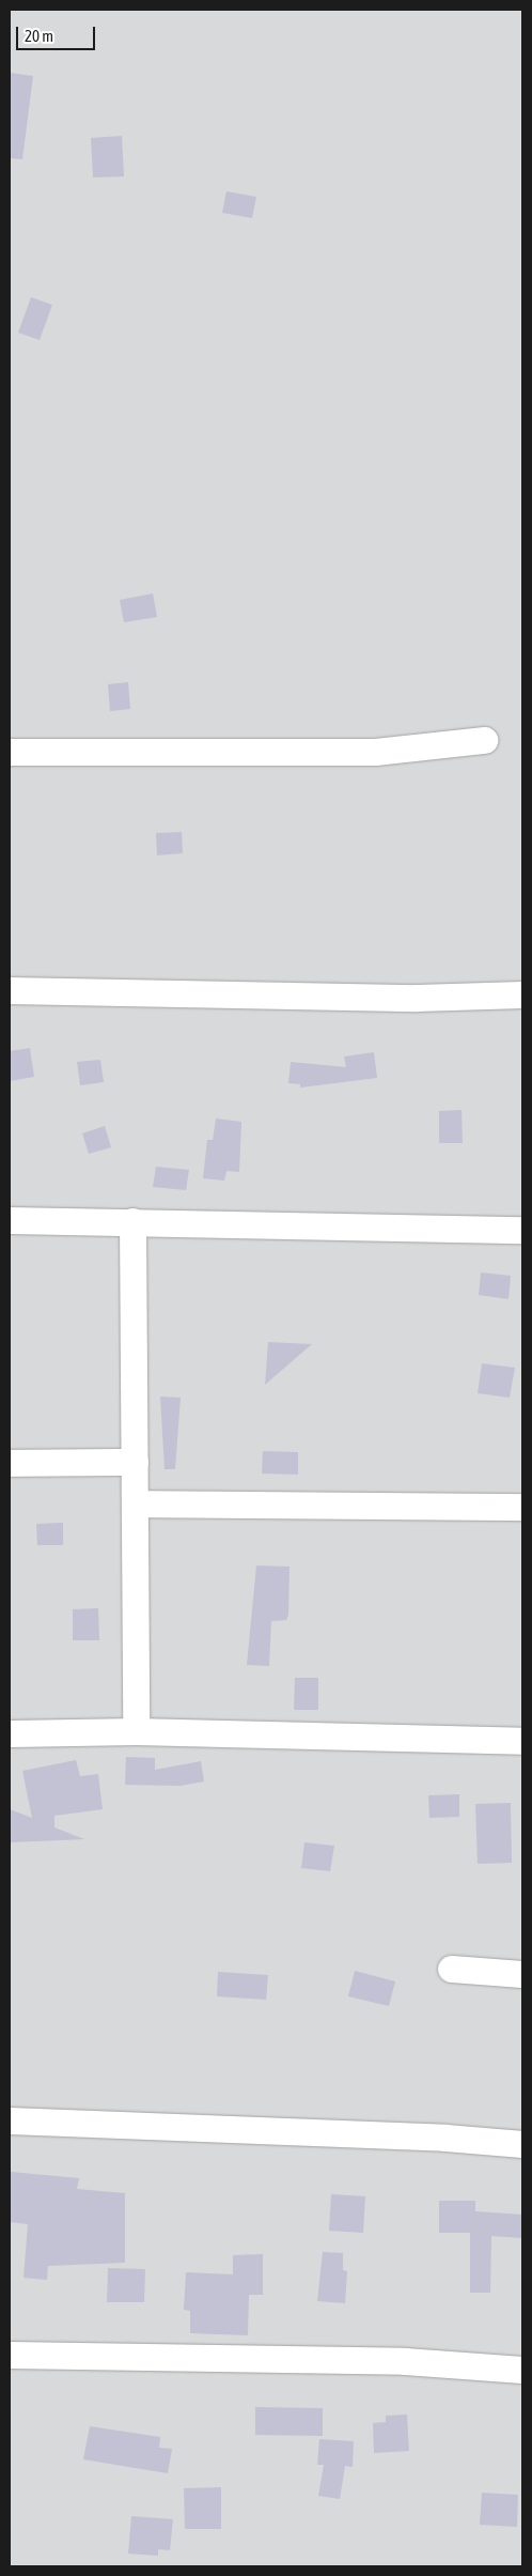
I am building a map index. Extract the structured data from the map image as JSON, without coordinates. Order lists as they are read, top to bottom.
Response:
{
  "scale_bar": "20 m"
}
